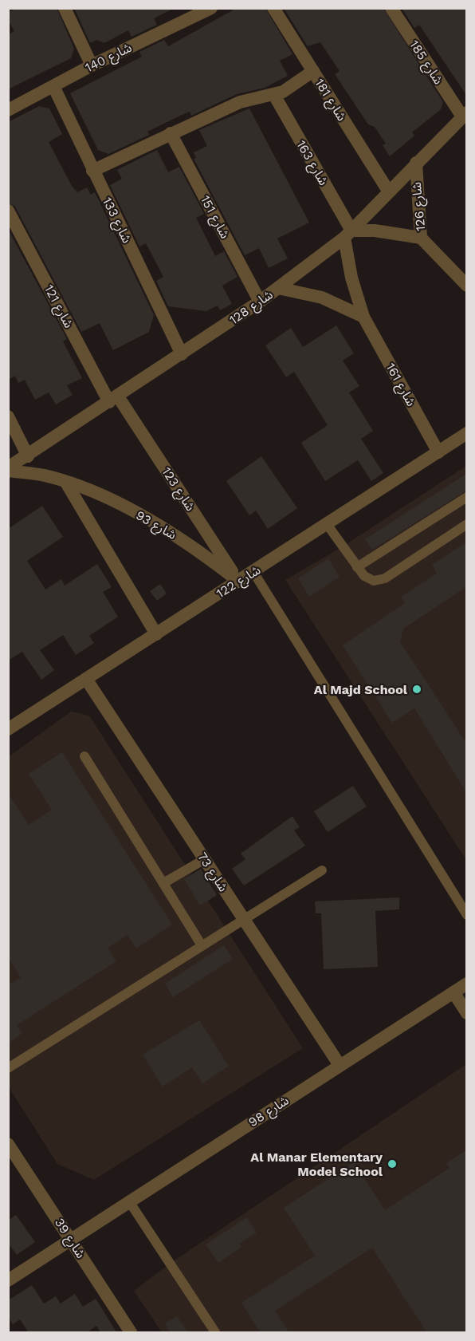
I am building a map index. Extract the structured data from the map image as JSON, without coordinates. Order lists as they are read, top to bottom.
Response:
{
  "streets": {
    "street": [
      "شارع 140",
      "شارع 185",
      "شارع 181",
      "شارع 163",
      "شارع 126",
      "شارع 151",
      "شارع 133",
      "شارع 121",
      "شارع 128",
      "شارع 161",
      "شارع 123",
      "شارع 93",
      "شارع 122",
      "شارع 73",
      "شارع 98",
      "شارع 39"
    ]
  },
  "crossings": [
    ["شارع 140", "شارع 133"],
    ["شارع 185", "شارع 128"],
    ["شارع 181", "شارع 128"],
    ["شارع 163", "شارع 126"],
    ["شارع 163", "شارع 128"],
    ["شارع 163", "شارع 161"],
    ["شارع 126", "شارع 128"],
    ["شارع 151", "شارع 128"],
    ["شارع 133", "شارع 128"],
    ["شارع 121", "شارع 128"],
    ["شارع 121", "شارع 123"],
    ["شارع 128", "شارع 123"],
    ["شارع 161", "شارع 122"],
    ["شارع 123", "شارع 93"],
    ["شارع 123", "شارع 122"],
    ["شارع 93", "شارع 122"],
    ["شارع 122", "شارع 73"],
    ["شارع 73", "شارع 98"],
    ["شارع 98", "شارع 39"]
  ],
  "places": ["Al Majd School", "Al Manar Elementary Model School"]
}
